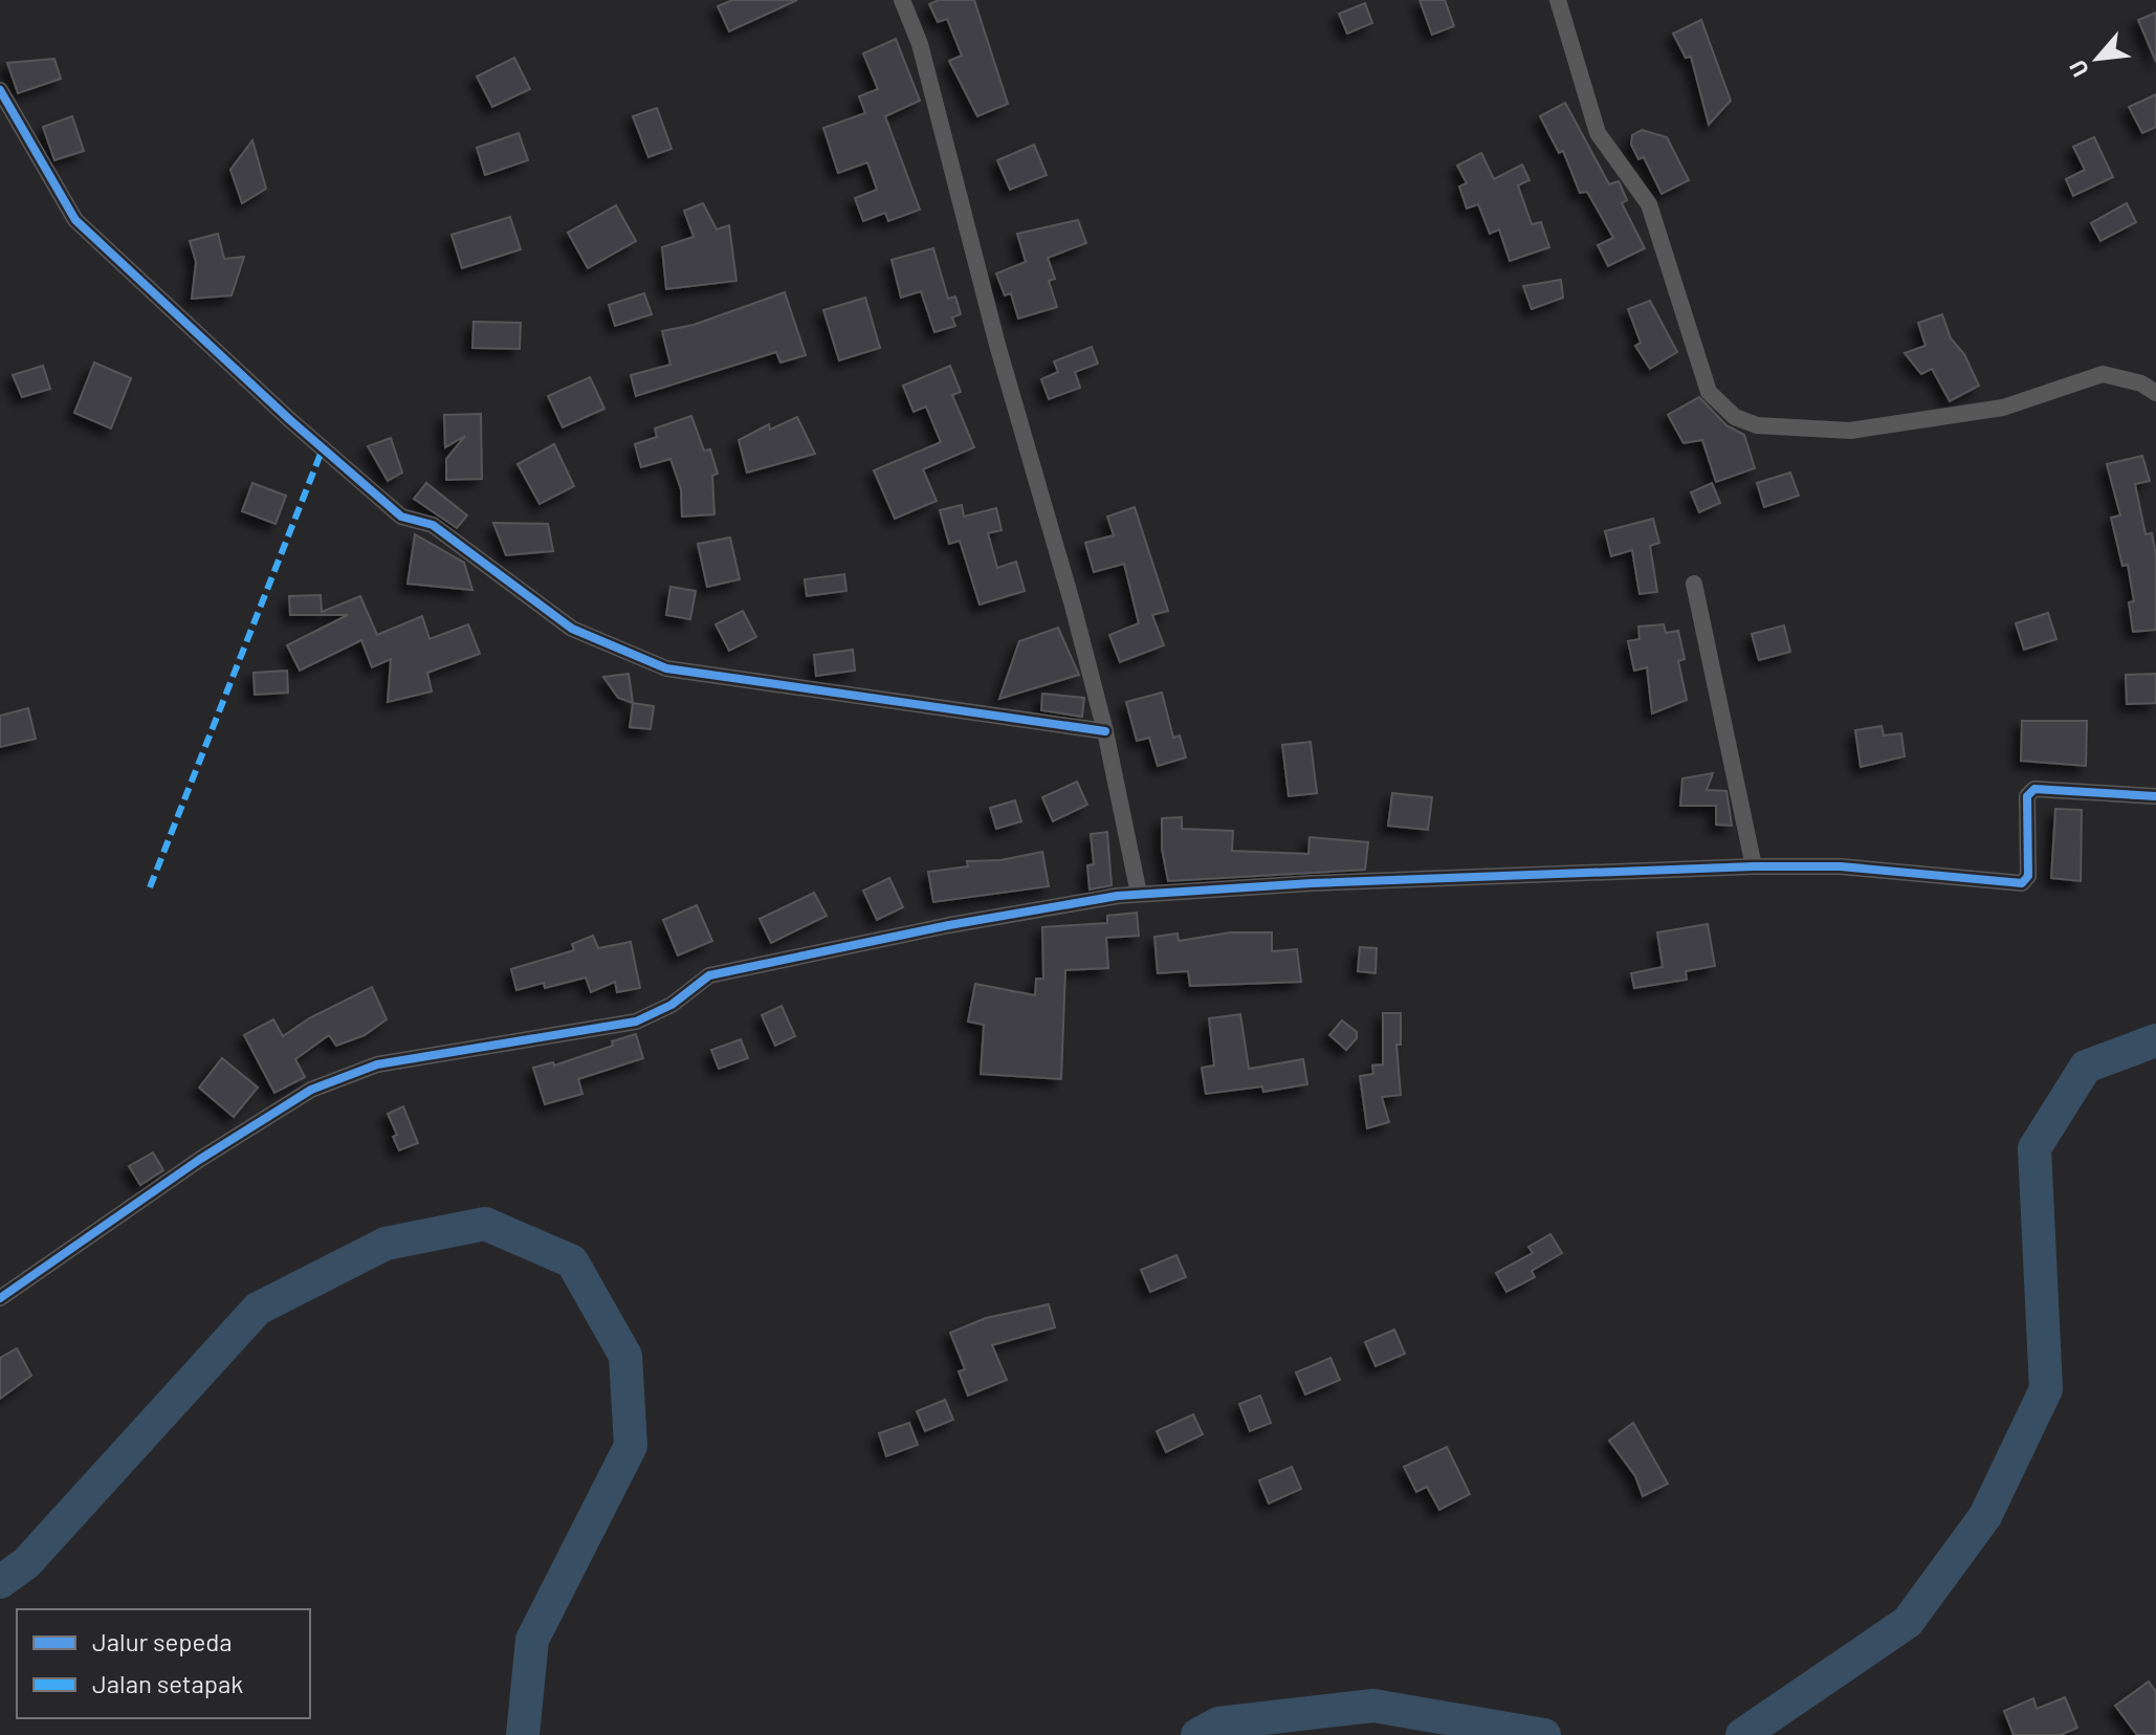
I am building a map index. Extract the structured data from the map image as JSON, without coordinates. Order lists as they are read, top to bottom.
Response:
{
  "legend": ["Jalur sepeda", "Jalan setapak"],
  "north": "bottom left"
}
